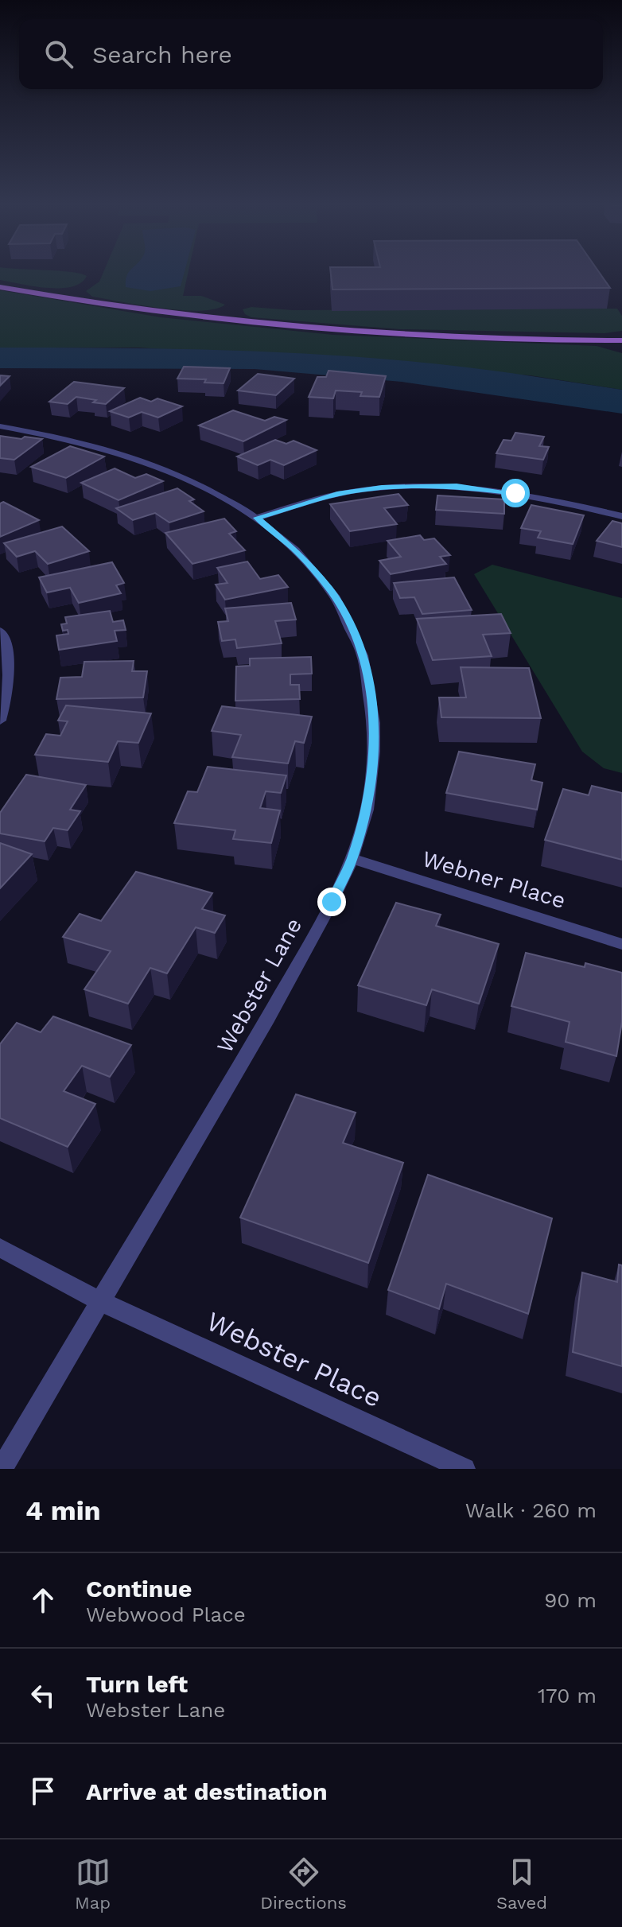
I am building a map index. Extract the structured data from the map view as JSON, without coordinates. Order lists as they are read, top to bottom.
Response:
{
  "streets": {
    "street": ["Webner Place", "Webster Lane", "Webster Place"]
  },
  "crossings": [
    ["Webner Place", "Webster Lane"],
    ["Webster Lane", "Webster Place"]
  ],
  "page": {
    "search": "Search here",
    "heading": ["4 min", "Walk · 260 m"],
    "list": [
      ["Continue", "Webwood Place", "90 m"],
      ["Turn left", "Webster Lane", "170 m"],
      "Arrive at destination"
    ],
    "nav": ["Map", "Directions", "Saved"]
  }
}
